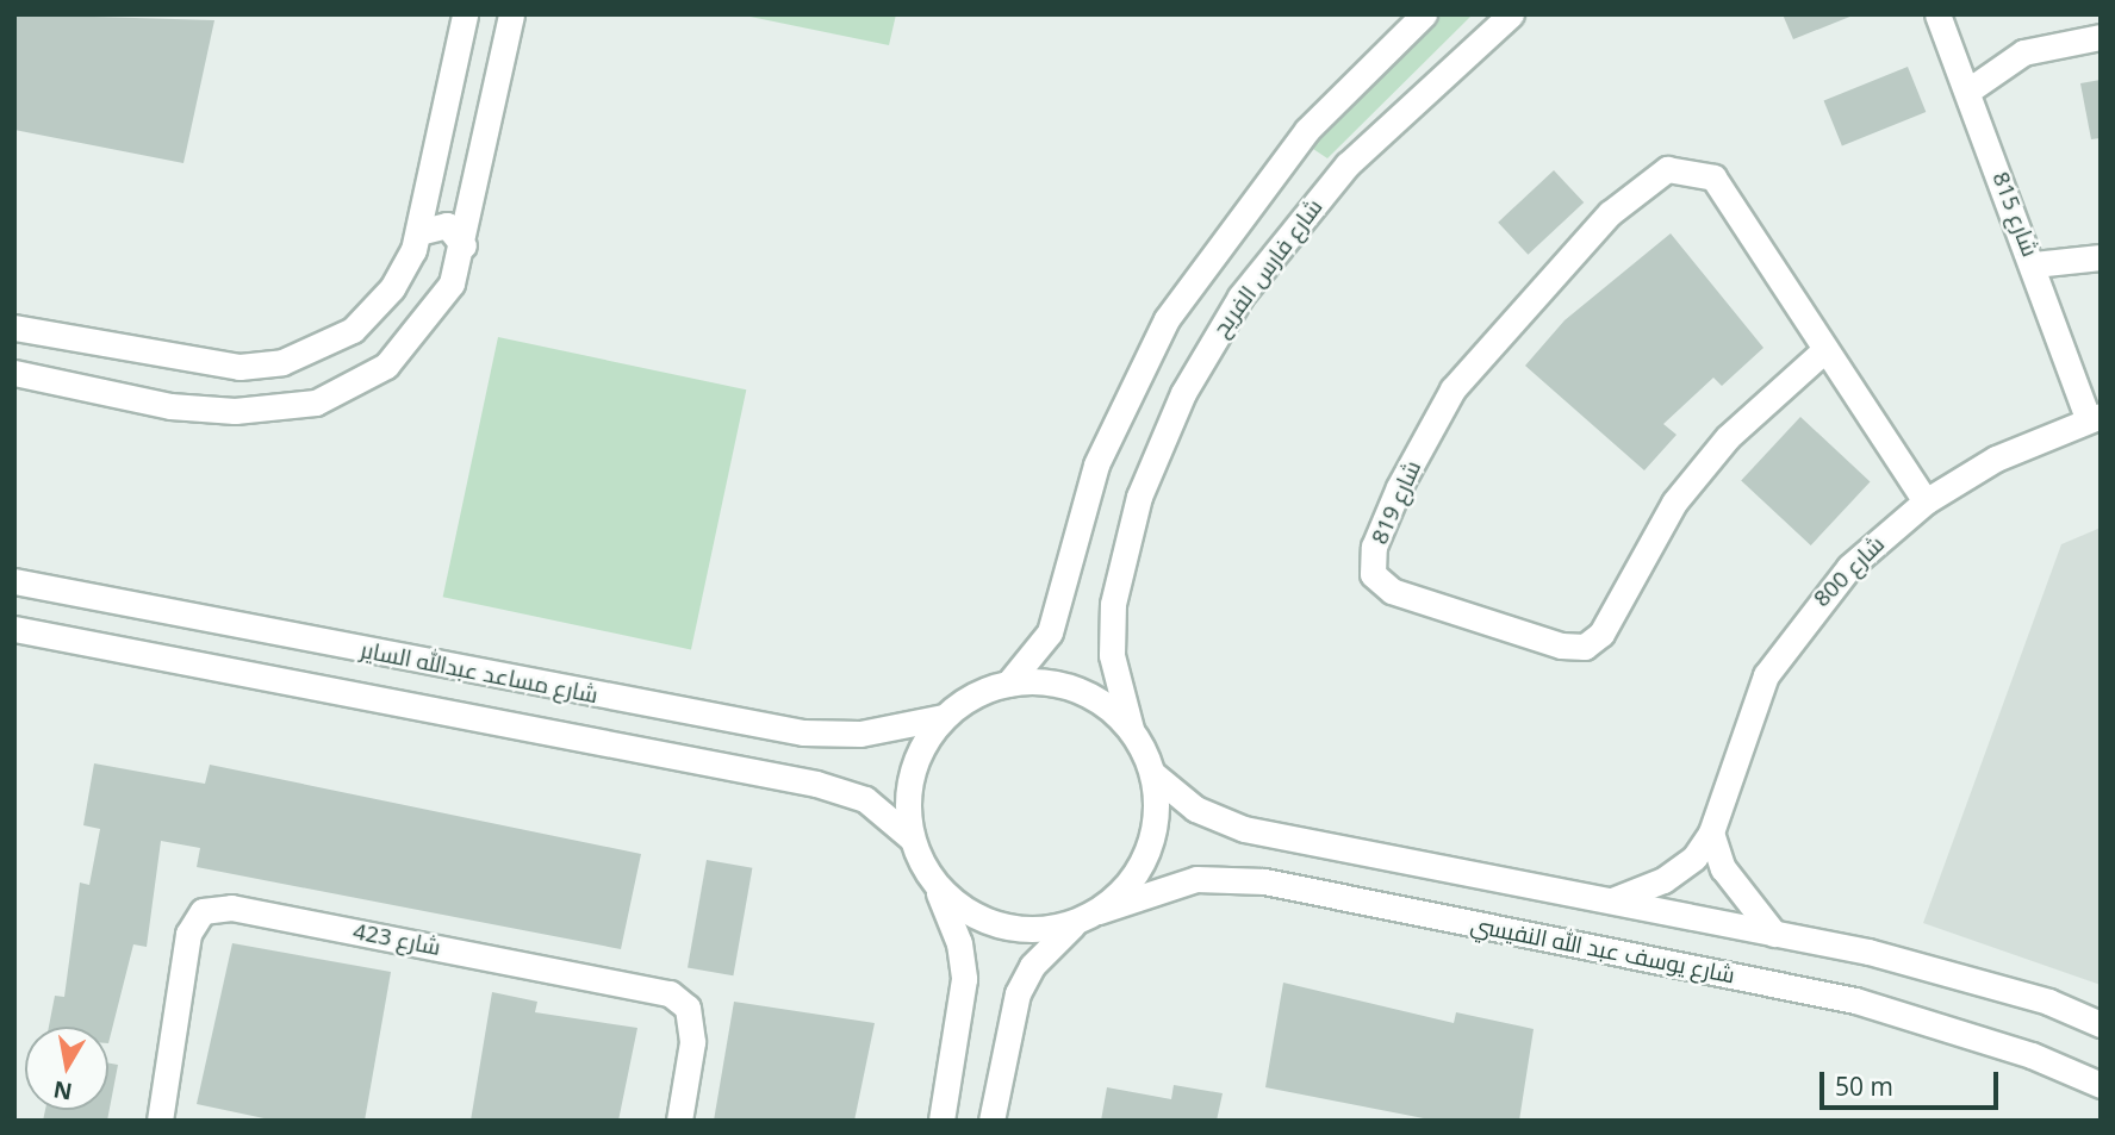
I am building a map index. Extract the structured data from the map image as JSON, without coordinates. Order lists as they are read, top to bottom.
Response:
{
  "streets": {
    "street": [
      "شارع 815",
      "شارع فارس الفريح",
      "شارع 819",
      "شارع 800",
      "شارع مساعد عبدالله الساير",
      "شارع 423",
      "شارع يوسف عبد الله النفيسي"
    ]
  },
  "crossings": [
    ["شارع 815", "شارع 800"],
    ["شارع فارس الفريح", "شارع مساعد عبدالله الساير"],
    ["شارع فارس الفريح", "شارع يوسف عبد الله النفيسي"],
    ["شارع 819", "شارع 800"],
    ["شارع مساعد عبدالله الساير", "شارع يوسف عبد الله النفيسي"]
  ],
  "scale_bar": "50 m",
  "north": "bottom"
}
